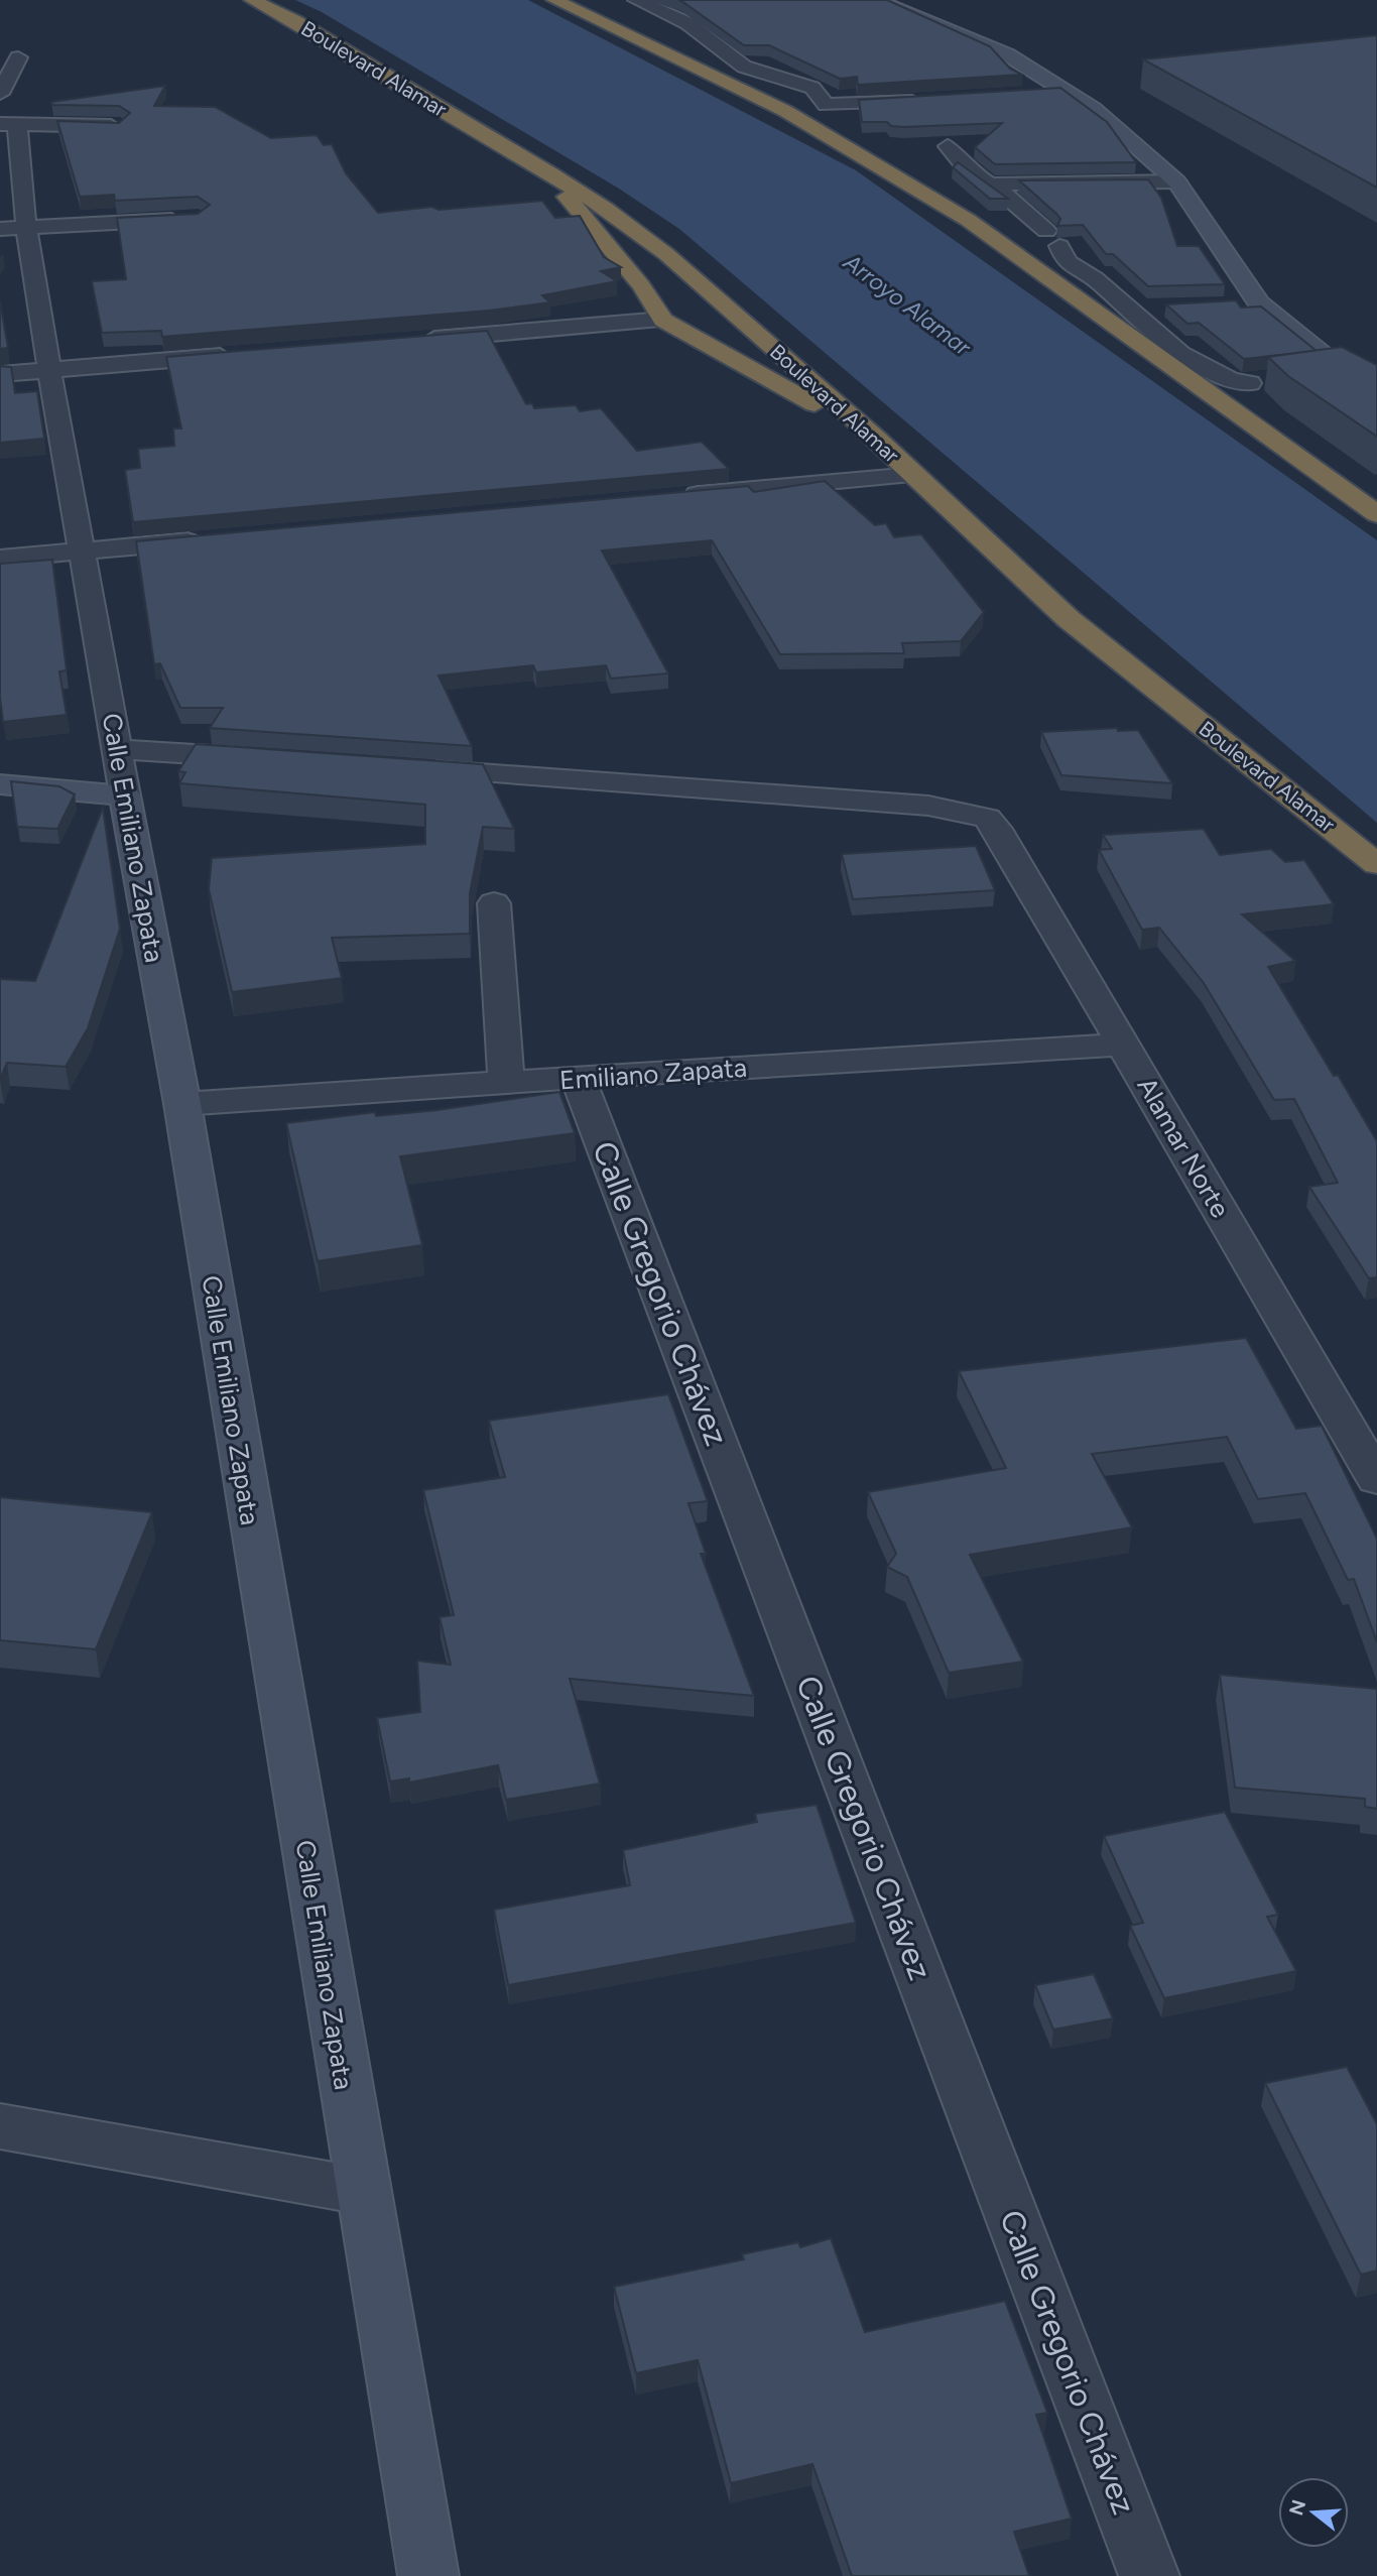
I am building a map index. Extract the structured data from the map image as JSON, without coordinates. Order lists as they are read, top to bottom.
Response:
{
  "streets": {
    "highway": ["Boulevard Alamar"],
    "street": [
      "Calle Emiliano Zapata",
      "Emiliano Zapata",
      "Alamar Norte",
      "Calle Gregorio Chávez"
    ]
  },
  "crossings": [
    ["Calle Emiliano Zapata", "Emiliano Zapata"],
    ["Emiliano Zapata", "Alamar Norte"],
    ["Emiliano Zapata", "Calle Gregorio Chávez"]
  ],
  "water": ["Arroyo Alamar"],
  "north": "left"
}
